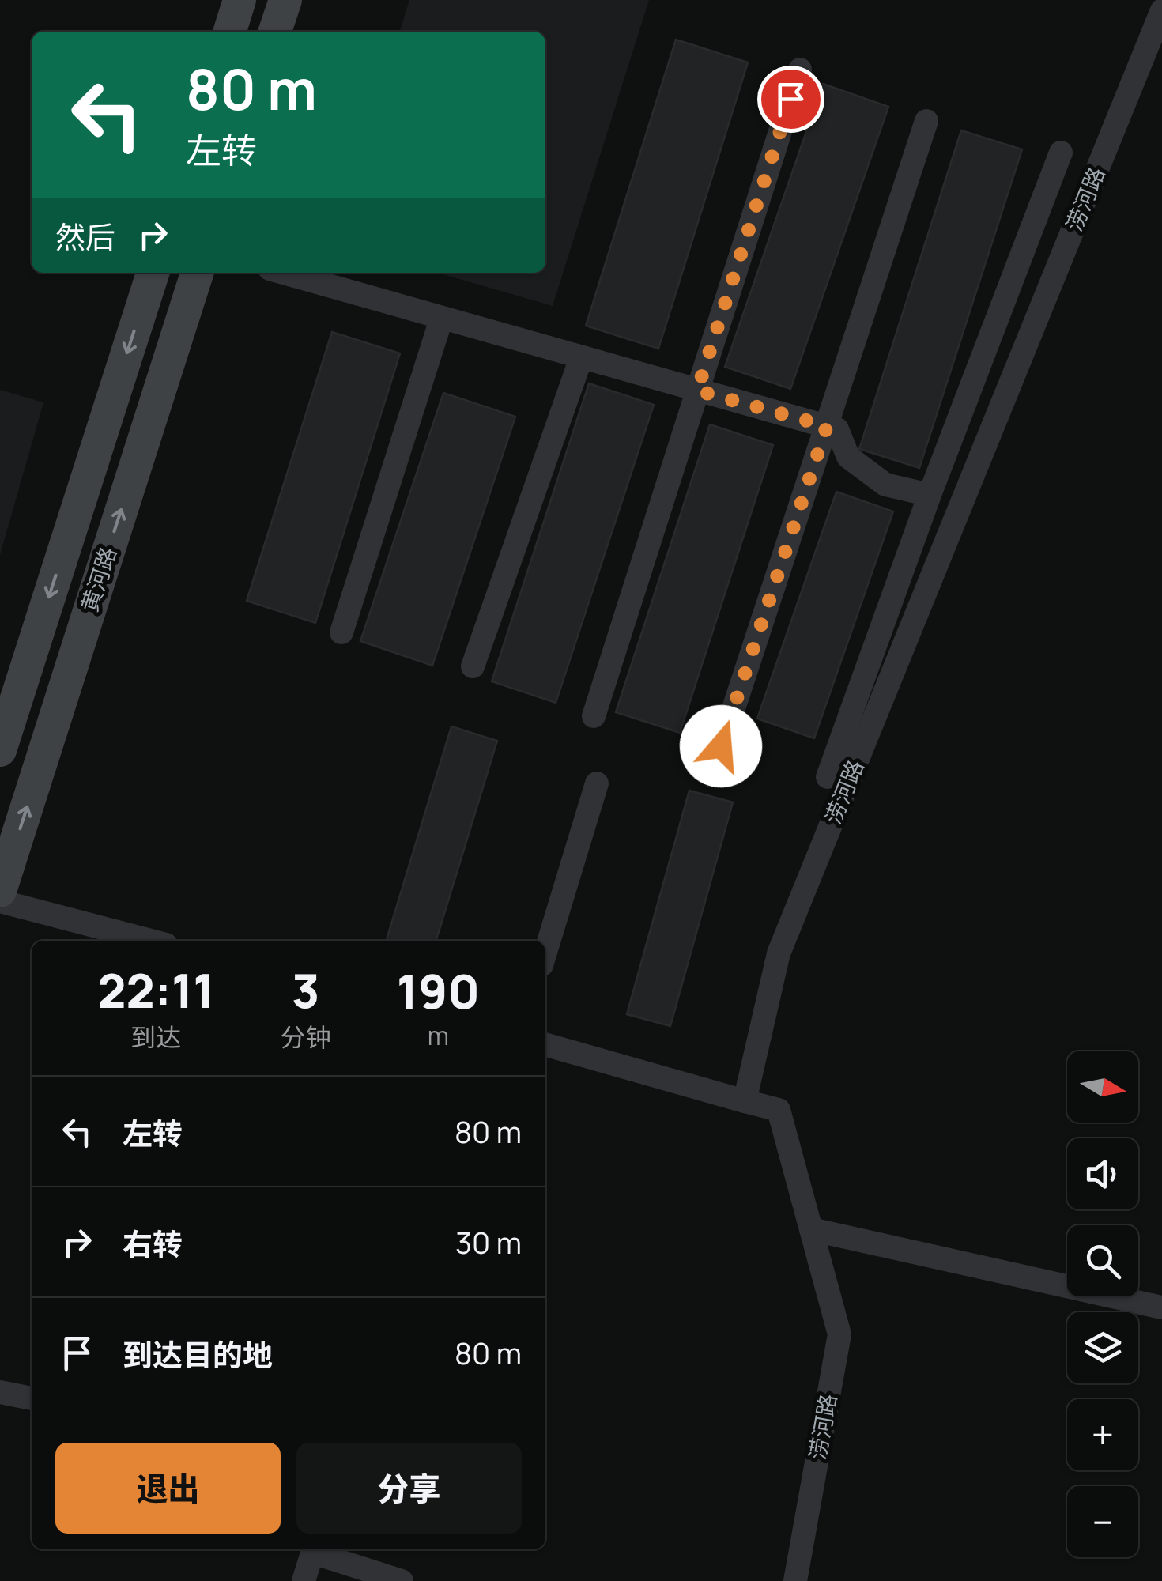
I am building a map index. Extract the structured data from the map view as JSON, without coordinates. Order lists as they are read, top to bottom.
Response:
{
  "streets": {
    "main road": ["黄河路"],
    "street": ["涝河路"]
  },
  "north": "right",
  "page": {
    "turn": ["80 m", "左转"],
    "then": "然后",
    "eta": [
      "22:11",
      "到达",
      "3",
      "分钟",
      "190",
      "m"
    ],
    "map_buttons": ["+", "−"],
    "list": [
      {
        "name": "左转",
        "value": "80 m"
      },
      {
        "name": "右转",
        "value": "30 m"
      },
      {
        "name": "到达目的地",
        "value": "80 m"
      }
    ],
    "buttons": ["退出", "分享"]
  }
}
